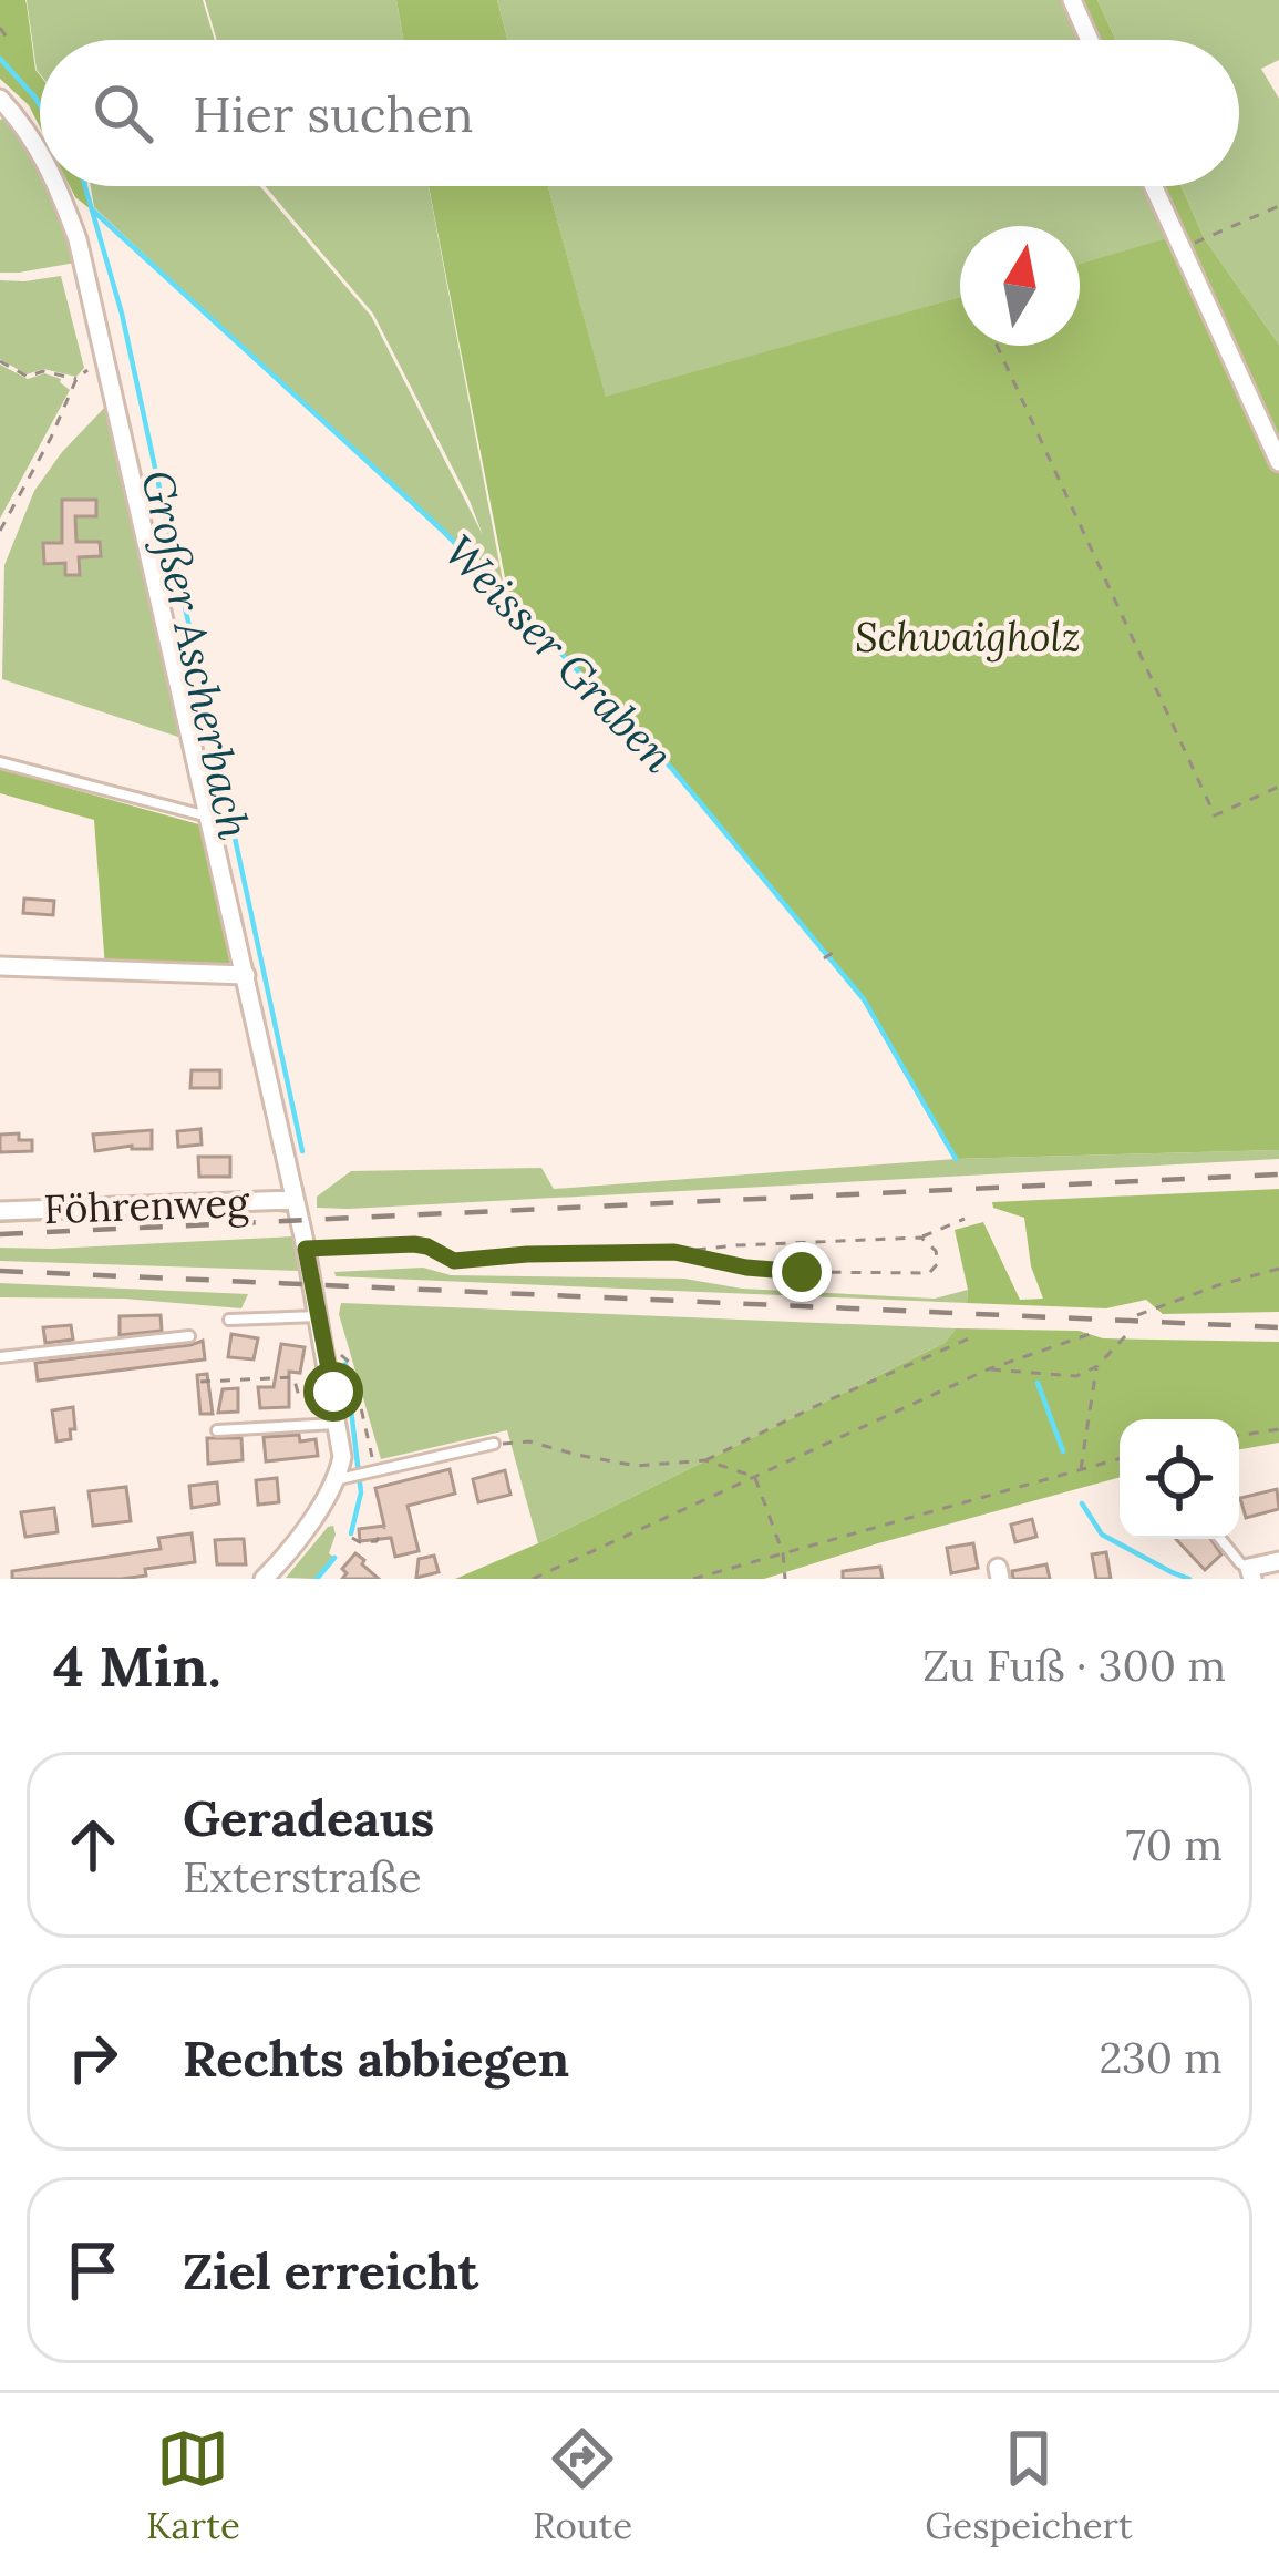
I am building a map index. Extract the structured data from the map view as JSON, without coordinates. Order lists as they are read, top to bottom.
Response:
{
  "streets": {
    "street": ["Föhrenweg"]
  },
  "water": ["Weisser Graben", "Großer Ascherbach"],
  "parks": ["Schwaigholz"],
  "north": "top",
  "page": {
    "search": "Hier suchen",
    "heading": ["4 Min.", "Zu Fuß · 300 m"],
    "list": [
      ["Geradeaus", "Exterstraße", "70 m"],
      ["Rechts abbiegen", "230 m"],
      "Ziel erreicht"
    ],
    "nav": ["Karte", "Route", "Gespeichert"]
  }
}
